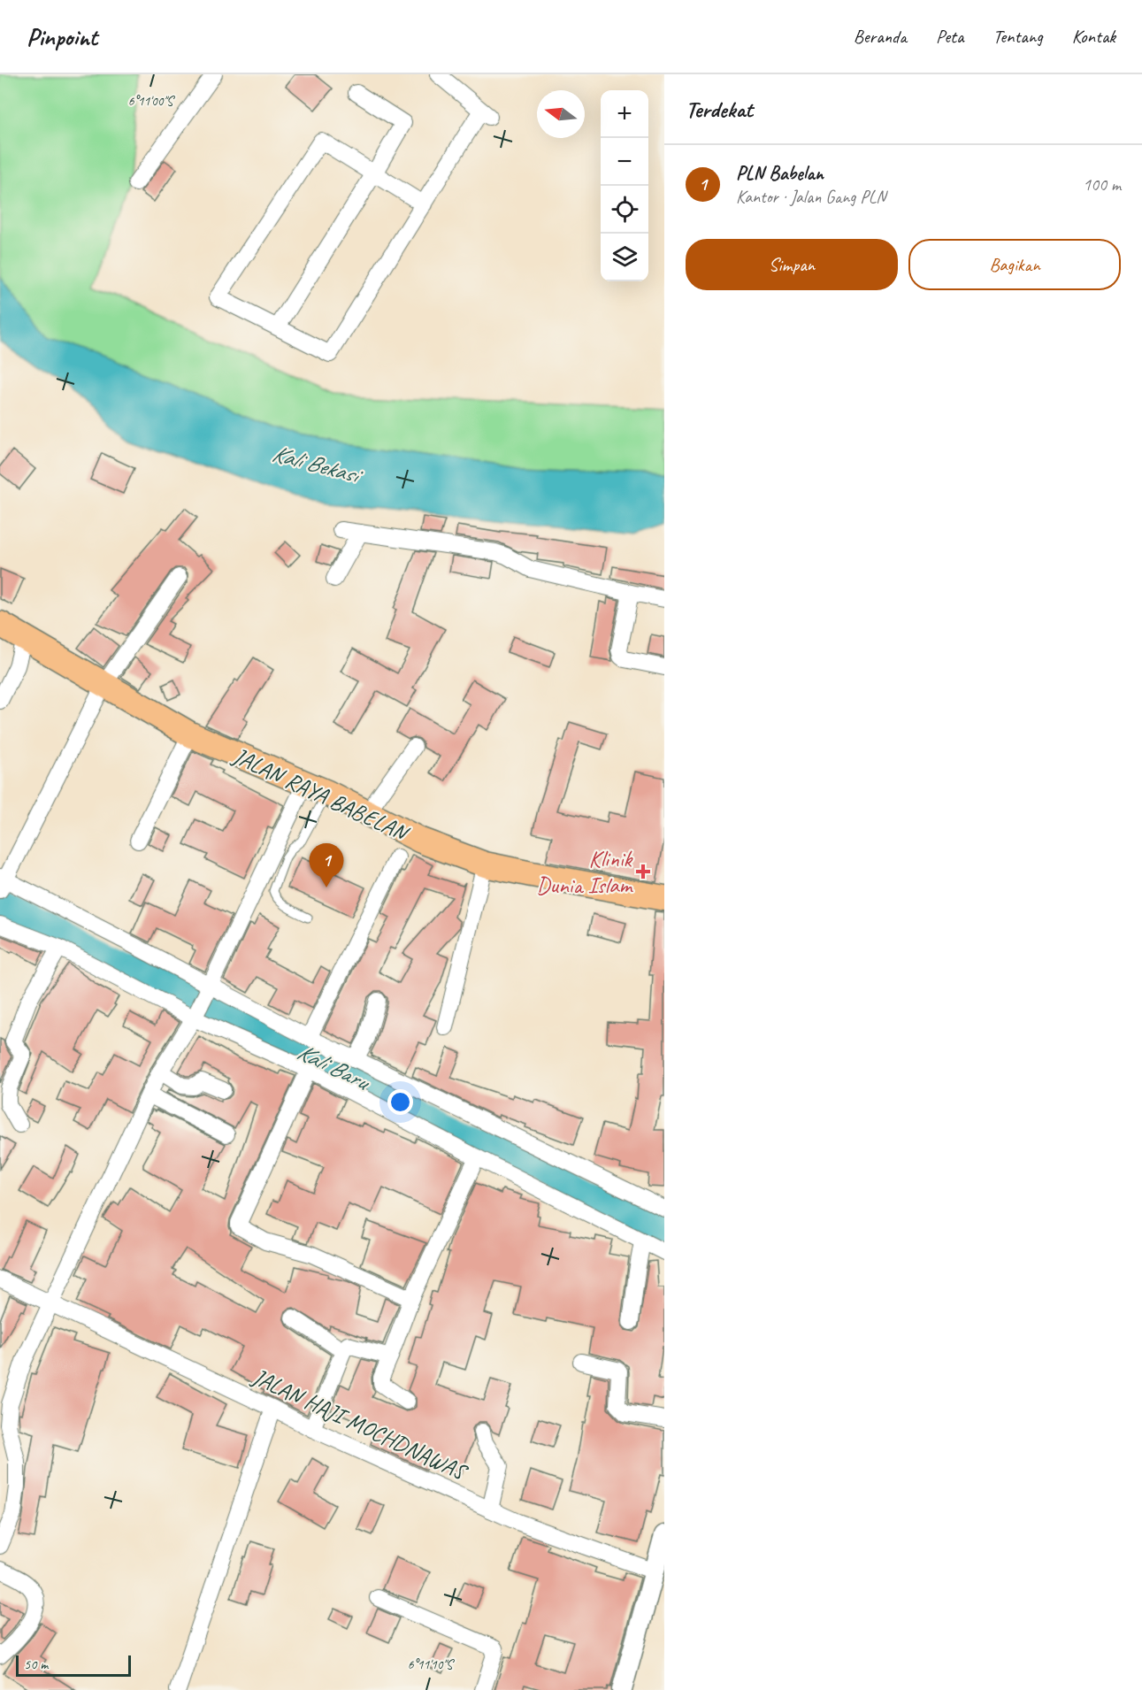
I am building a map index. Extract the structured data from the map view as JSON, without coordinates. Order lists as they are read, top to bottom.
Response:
{
  "streets": {
    "main road": ["JALAN RAYA BABELAN"],
    "street": ["JALAN HAJI MOCHDNAWAS"]
  },
  "water": ["Kali Bekasi", "Kali Baru"],
  "places": {
    "health": ["Klinik Dunia Islam"]
  },
  "scale_bar": "50 m",
  "north": "left",
  "page": {
    "header": "Pinpoint",
    "nav": [
      "Beranda",
      "Peta",
      "Tentang",
      "Kontak"
    ],
    "heading": "Terdekat",
    "map_buttons": ["+", "−"],
    "list": [
      {
        "mark": "1",
        "name": "PLN Babelan",
        "note": "Kantor · Jalan Gang PLN",
        "value": "100 m"
      }
    ],
    "buttons": ["Simpan", "Bagikan"],
    "pins": "1",
    "scale": "50 m"
  },
  "coordinates": ["6°11'00\"S", "6°11'10\"S"]
}
